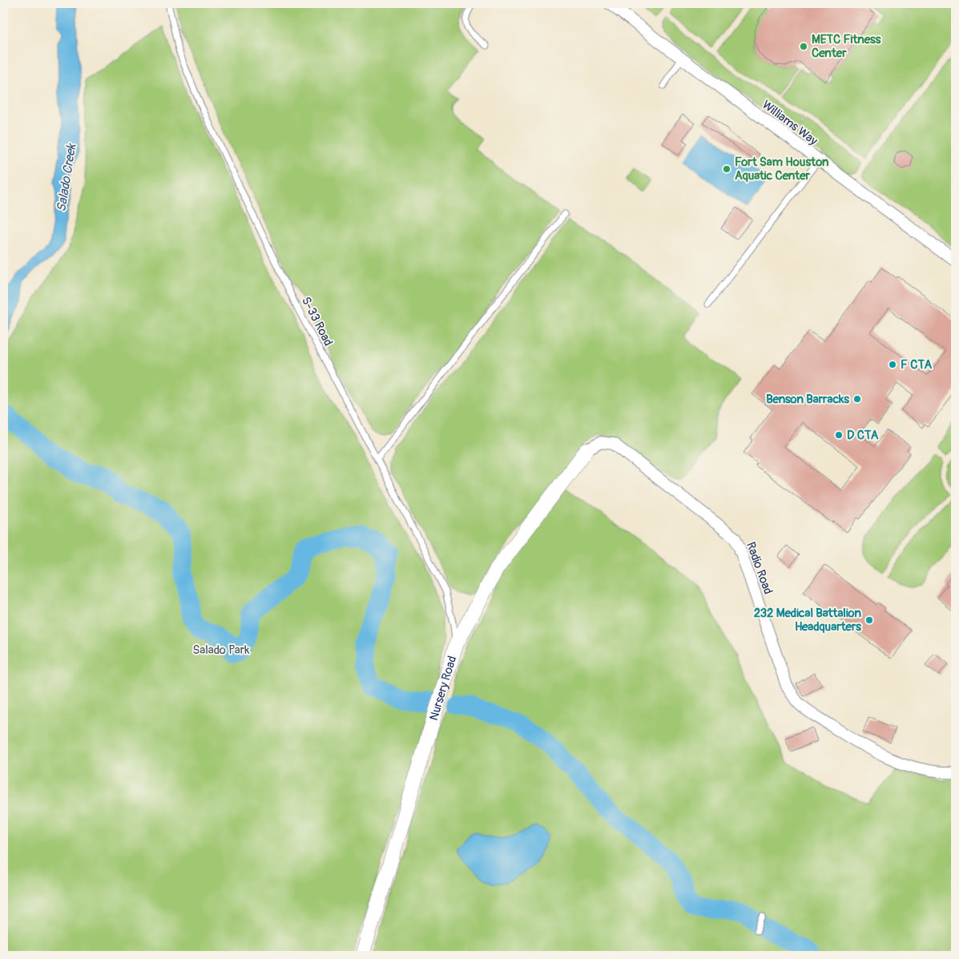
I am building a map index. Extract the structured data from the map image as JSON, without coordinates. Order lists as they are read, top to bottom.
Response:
{
  "streets": {
    "street": ["Williams Way", "Radio Road", "Nursery Road"],
    "lane": ["S-33 Road"]
  },
  "crossings": [
    ["S-33 Road", "Nursery Road"],
    ["Radio Road", "Nursery Road"]
  ],
  "water": ["Salado Creek"],
  "parks": ["Salado Park"],
  "places": [
    "METC Fitness Center",
    "Fort Sam Houston Aquatic Center",
    "F CTA",
    "Benson Barracks",
    "D CTA",
    "232 Medical Battalion Headquarters"
  ]
}
